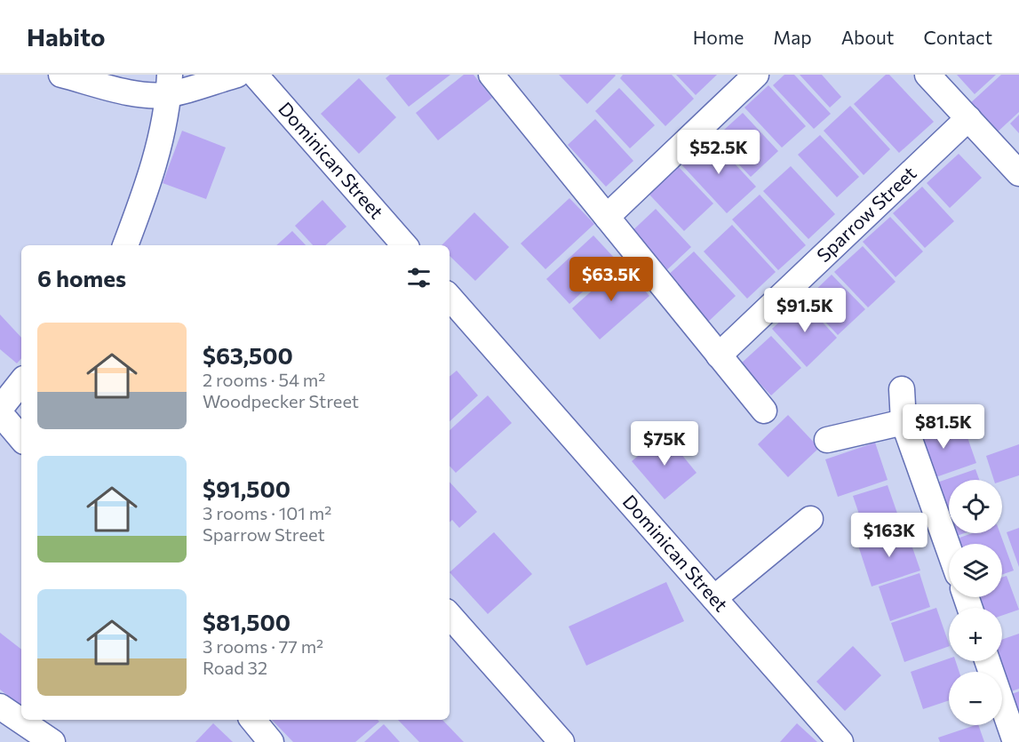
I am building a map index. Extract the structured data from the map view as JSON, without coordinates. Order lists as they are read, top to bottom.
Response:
{
  "streets": {
    "street": ["Dominican Street", "Sparrow Street"]
  },
  "page": {
    "header": "Habito",
    "nav": [
      "Home",
      "Map",
      "About",
      "Contact"
    ],
    "price": [
      "$52.5K",
      "$63.5K",
      "$91.5K",
      "$81.5K",
      "$75K",
      "$163K"
    ],
    "heading": "6 homes",
    "list": [
      {
        "name": "$63,500",
        "note": "2 rooms · 54 m² · Woodpecker Street"
      },
      {
        "name": "$91,500",
        "note": "3 rooms · 101 m² · Sparrow Street"
      },
      {
        "name": "$81,500",
        "note": "3 rooms · 77 m² · Road 32"
      }
    ],
    "map_buttons": ["+", "−"]
  }
}
